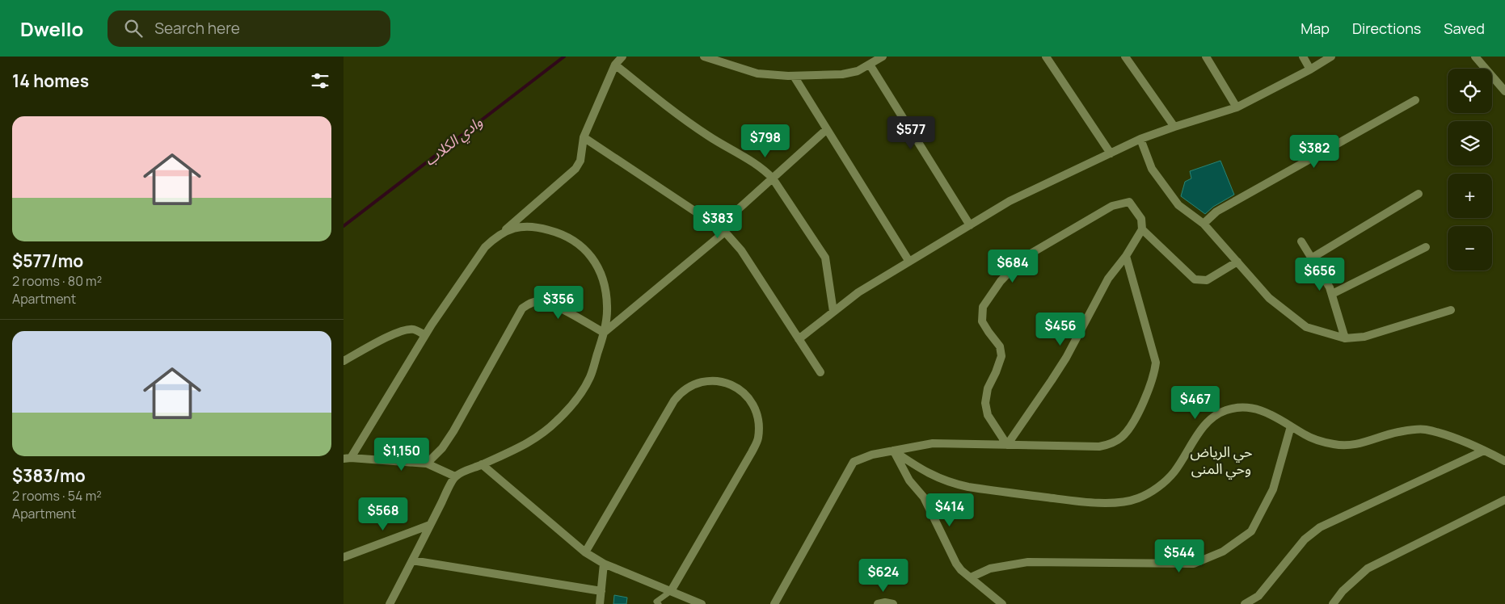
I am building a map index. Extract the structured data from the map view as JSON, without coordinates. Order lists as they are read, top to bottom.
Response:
{
  "districts": ["حي الرياض وحي المنى"],
  "water": ["وادي الكلاب"],
  "page": {
    "header": "Dwello",
    "search": "Search here",
    "nav": ["Map", "Directions", "Saved"],
    "heading": "14 homes",
    "map_buttons": ["+", "−"],
    "list": [
      {
        "name": "$577/mo",
        "note": "2 rooms · 80 m² · Apartment"
      },
      {
        "name": "$383/mo",
        "note": "2 rooms · 54 m² · Apartment"
      }
    ],
    "price": [
      "$577",
      "$798",
      "$382",
      "$383",
      "$684",
      "$656",
      "$356",
      "$456",
      "$467",
      "$1,150",
      "$414",
      "$568",
      "$544",
      "$624"
    ]
  }
}
